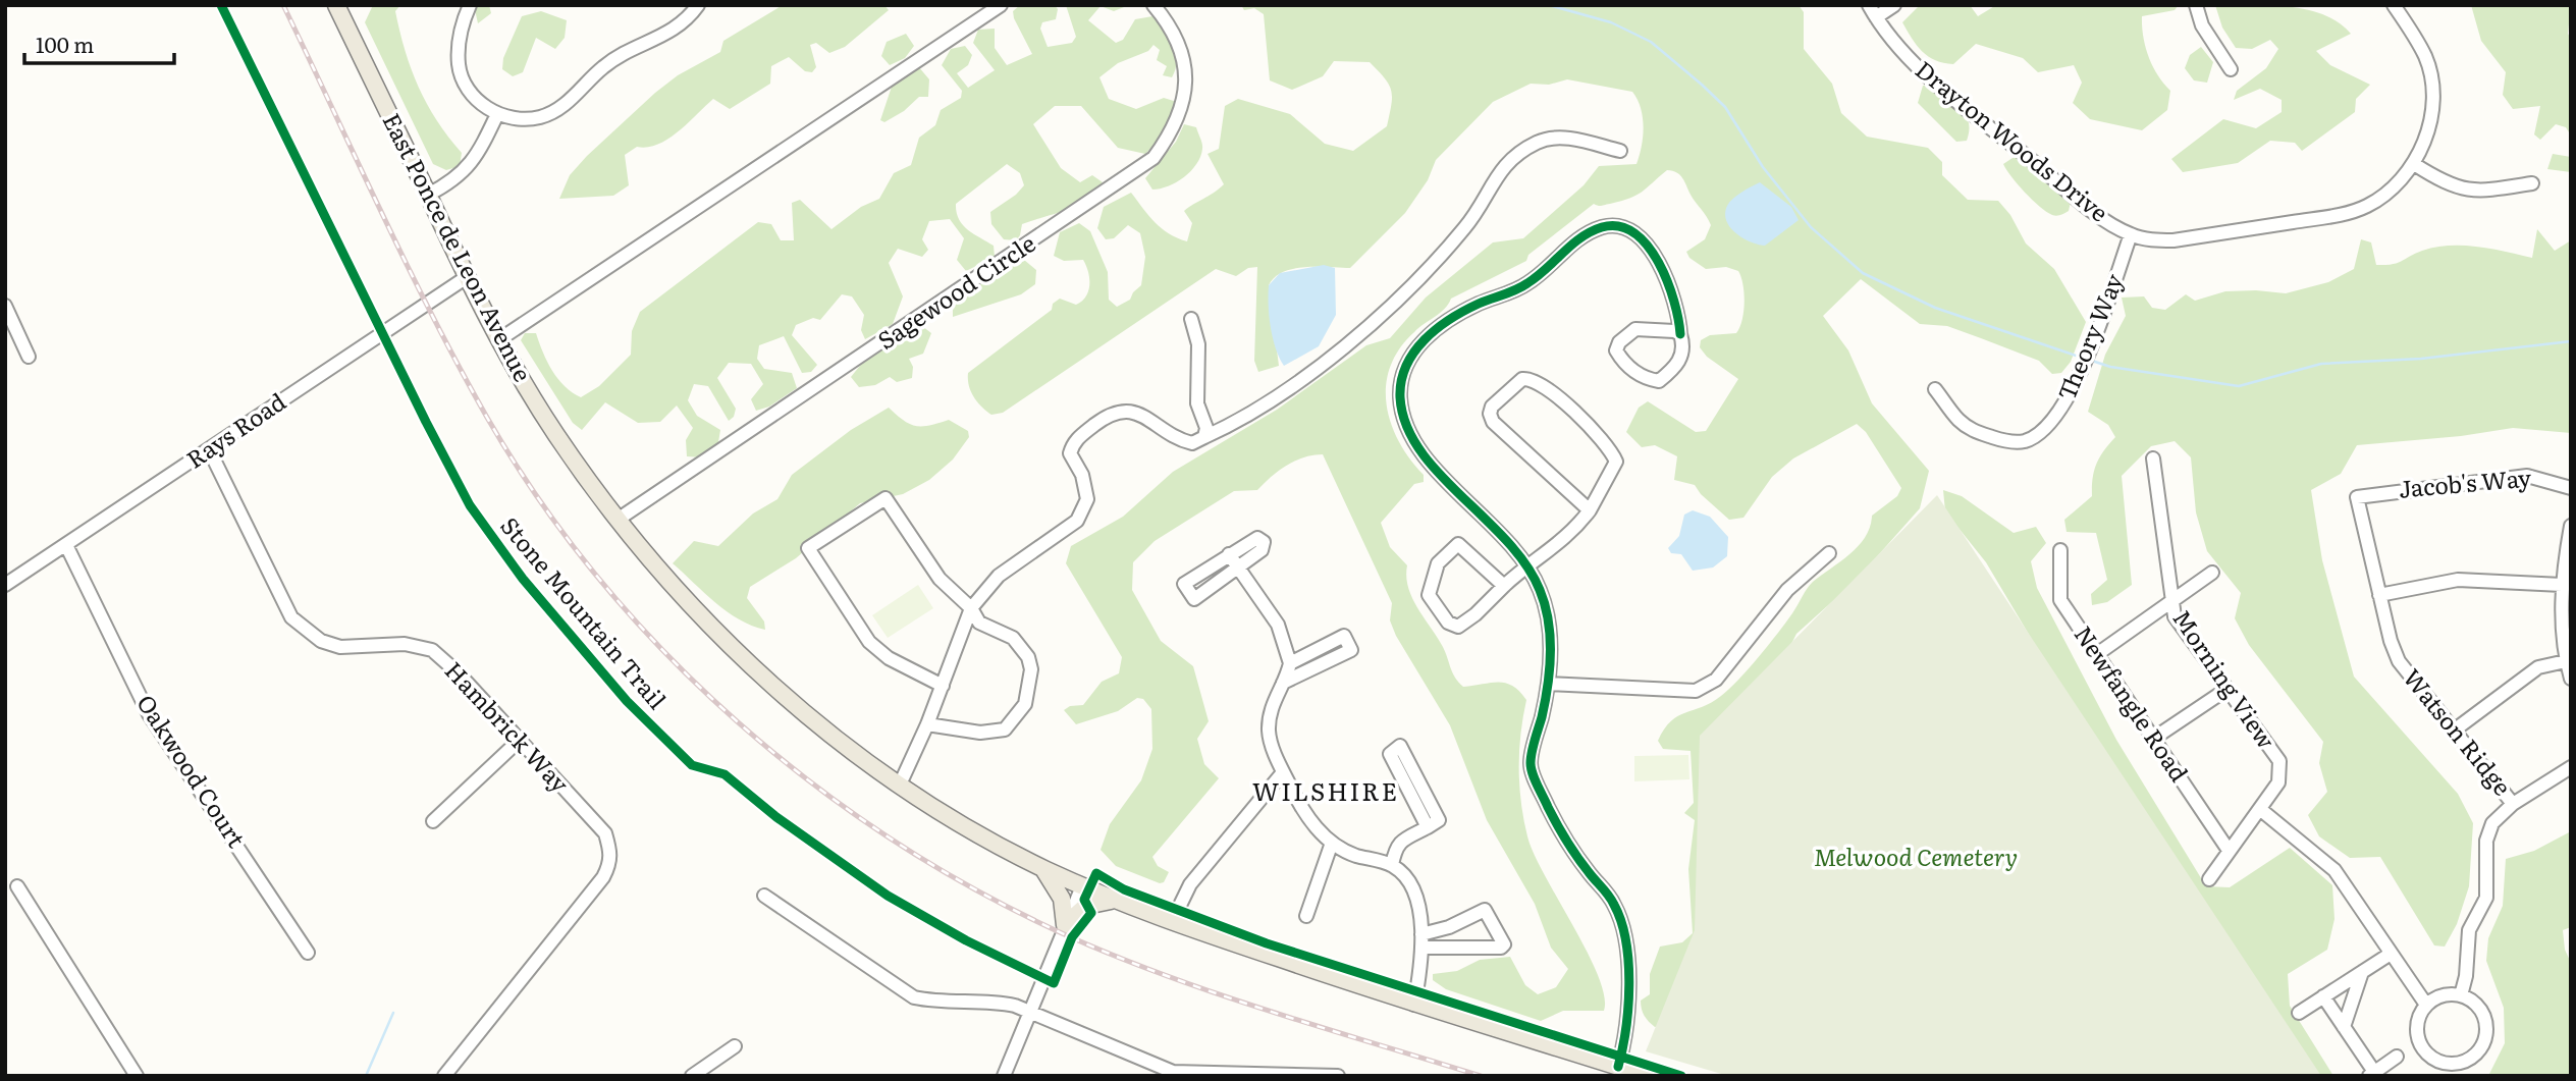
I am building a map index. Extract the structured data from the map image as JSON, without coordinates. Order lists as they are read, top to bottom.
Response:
{
  "streets": {
    "main road": ["East Ponce de Leon Avenue"],
    "street": [
      "Drayton Woods Drive",
      "Sagewood Circle",
      "Theory Way",
      "Rays Road",
      "Jacob's Way",
      "Morning View",
      "Newfangle Road",
      "Hambrick Way",
      "Watson Ridge",
      "Oakwood Court"
    ],
    "cycle path": ["Stone Mountain Trail"]
  },
  "crossings": [
    ["Drayton Woods Drive", "Theory Way"],
    ["East Ponce de Leon Avenue", "Sagewood Circle"],
    ["East Ponce de Leon Avenue", "Rays Road"],
    ["Rays Road", "Hambrick Way"],
    ["Rays Road", "Oakwood Court"],
    ["Jacob's Way", "Watson Ridge"],
    ["Morning View", "Newfangle Road"]
  ],
  "districts": ["WILSHIRE"],
  "parks": ["Melwood Cemetery"],
  "scale_bar": "100 m"
}
